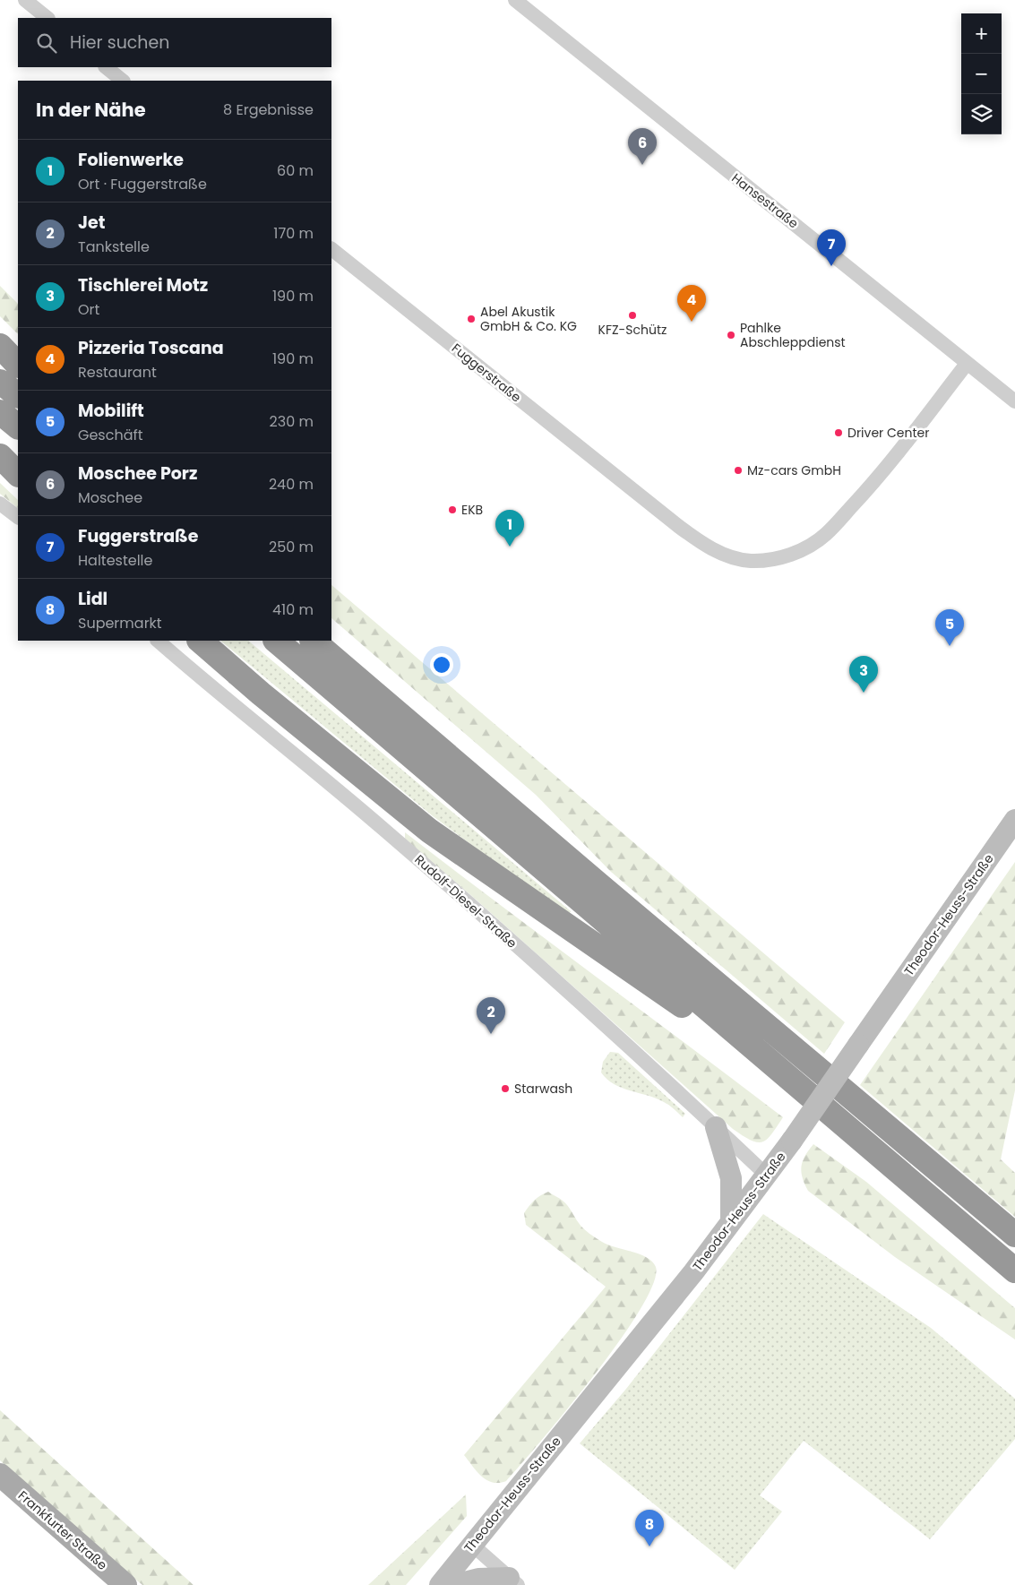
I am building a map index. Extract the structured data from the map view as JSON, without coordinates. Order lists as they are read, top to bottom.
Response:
{
  "streets": {
    "main road": ["Theodor-Heuss-Straße", "Frankfurter Straße"],
    "street": ["Hansestraße", "Fuggerstraße", "Rudolf-Diesel-Straße"]
  },
  "crossings": [
    ["Hansestraße", "Fuggerstraße"],
    ["Rudolf-Diesel-Straße", "Theodor-Heuss-Straße"]
  ],
  "places": [
    "KFZ-Schütz",
    "Abel Akustik GmbH & Co. KG",
    "Pahlke Abschleppdienst",
    "Driver Center",
    "Mz-cars GmbH",
    "EKB",
    "Starwash"
  ],
  "page": {
    "map_buttons": ["+", "−"],
    "search": "Hier suchen",
    "heading": ["In der Nähe", "8 Ergebnisse"],
    "pins": [
      "6",
      "7",
      "4",
      "1",
      "5",
      "3",
      "2",
      "8"
    ],
    "list": [
      {
        "mark": "1",
        "name": "Folienwerke",
        "note": "Ort · Fuggerstraße",
        "value": "60 m"
      },
      {
        "mark": "2",
        "name": "Jet",
        "note": "Tankstelle",
        "value": "170 m"
      },
      {
        "mark": "3",
        "name": "Tischlerei Motz",
        "note": "Ort",
        "value": "190 m"
      },
      {
        "mark": "4",
        "name": "Pizzeria Toscana",
        "note": "Restaurant",
        "value": "190 m"
      },
      {
        "mark": "5",
        "name": "Mobilift",
        "note": "Geschäft",
        "value": "230 m"
      },
      {
        "mark": "6",
        "name": "Moschee Porz",
        "note": "Moschee",
        "value": "240 m"
      },
      {
        "mark": "7",
        "name": "Fuggerstraße",
        "note": "Haltestelle",
        "value": "250 m"
      },
      {
        "mark": "8",
        "name": "Lidl",
        "note": "Supermarkt",
        "value": "410 m"
      }
    ]
  }
}
